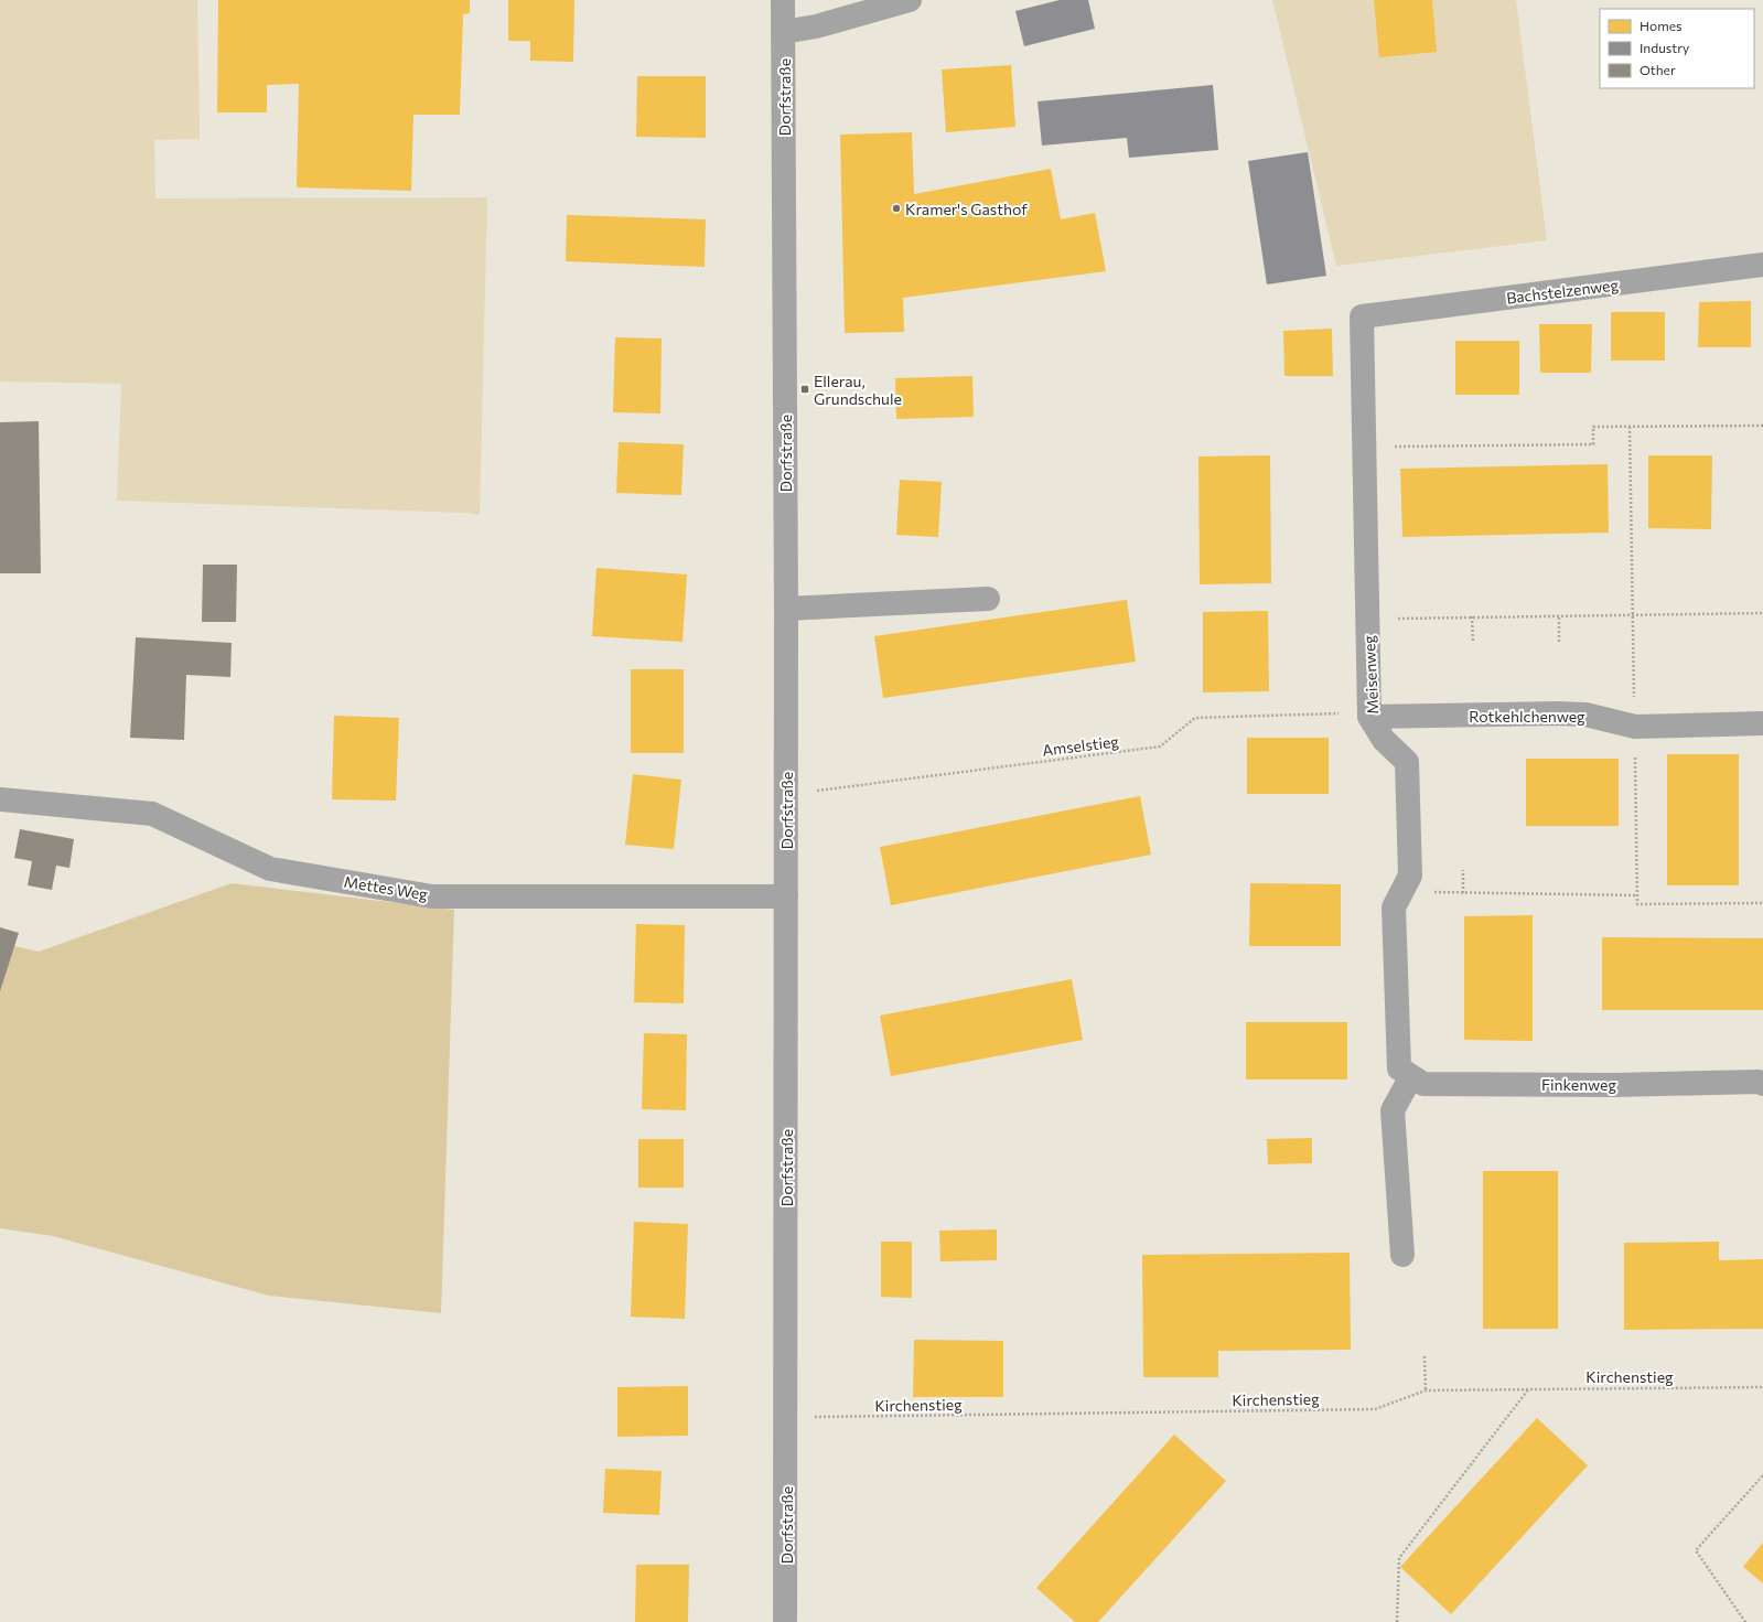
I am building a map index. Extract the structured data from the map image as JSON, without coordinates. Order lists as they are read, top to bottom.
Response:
{
  "streets": {
    "street": [
      "Dorfstraße",
      "Bachstelzenweg",
      "Meisenweg",
      "Rotkehlchenweg",
      "Mettes Weg",
      "Finkenweg"
    ],
    "path": ["Amselstieg", "Kirchenstieg"]
  },
  "crossings": [
    ["Dorfstraße", "Amselstieg"],
    ["Dorfstraße", "Mettes Weg"],
    ["Dorfstraße", "Kirchenstieg"],
    ["Bachstelzenweg", "Meisenweg"],
    ["Meisenweg", "Rotkehlchenweg"],
    ["Meisenweg", "Amselstieg"],
    ["Meisenweg", "Finkenweg"],
    ["Rotkehlchenweg", "Amselstieg"]
  ],
  "places": {
    "other": ["Kramer's Gasthof"],
    "transit": ["Ellerau, Grundschule"]
  },
  "legend": ["Homes", "Industry", "Other"]
}
